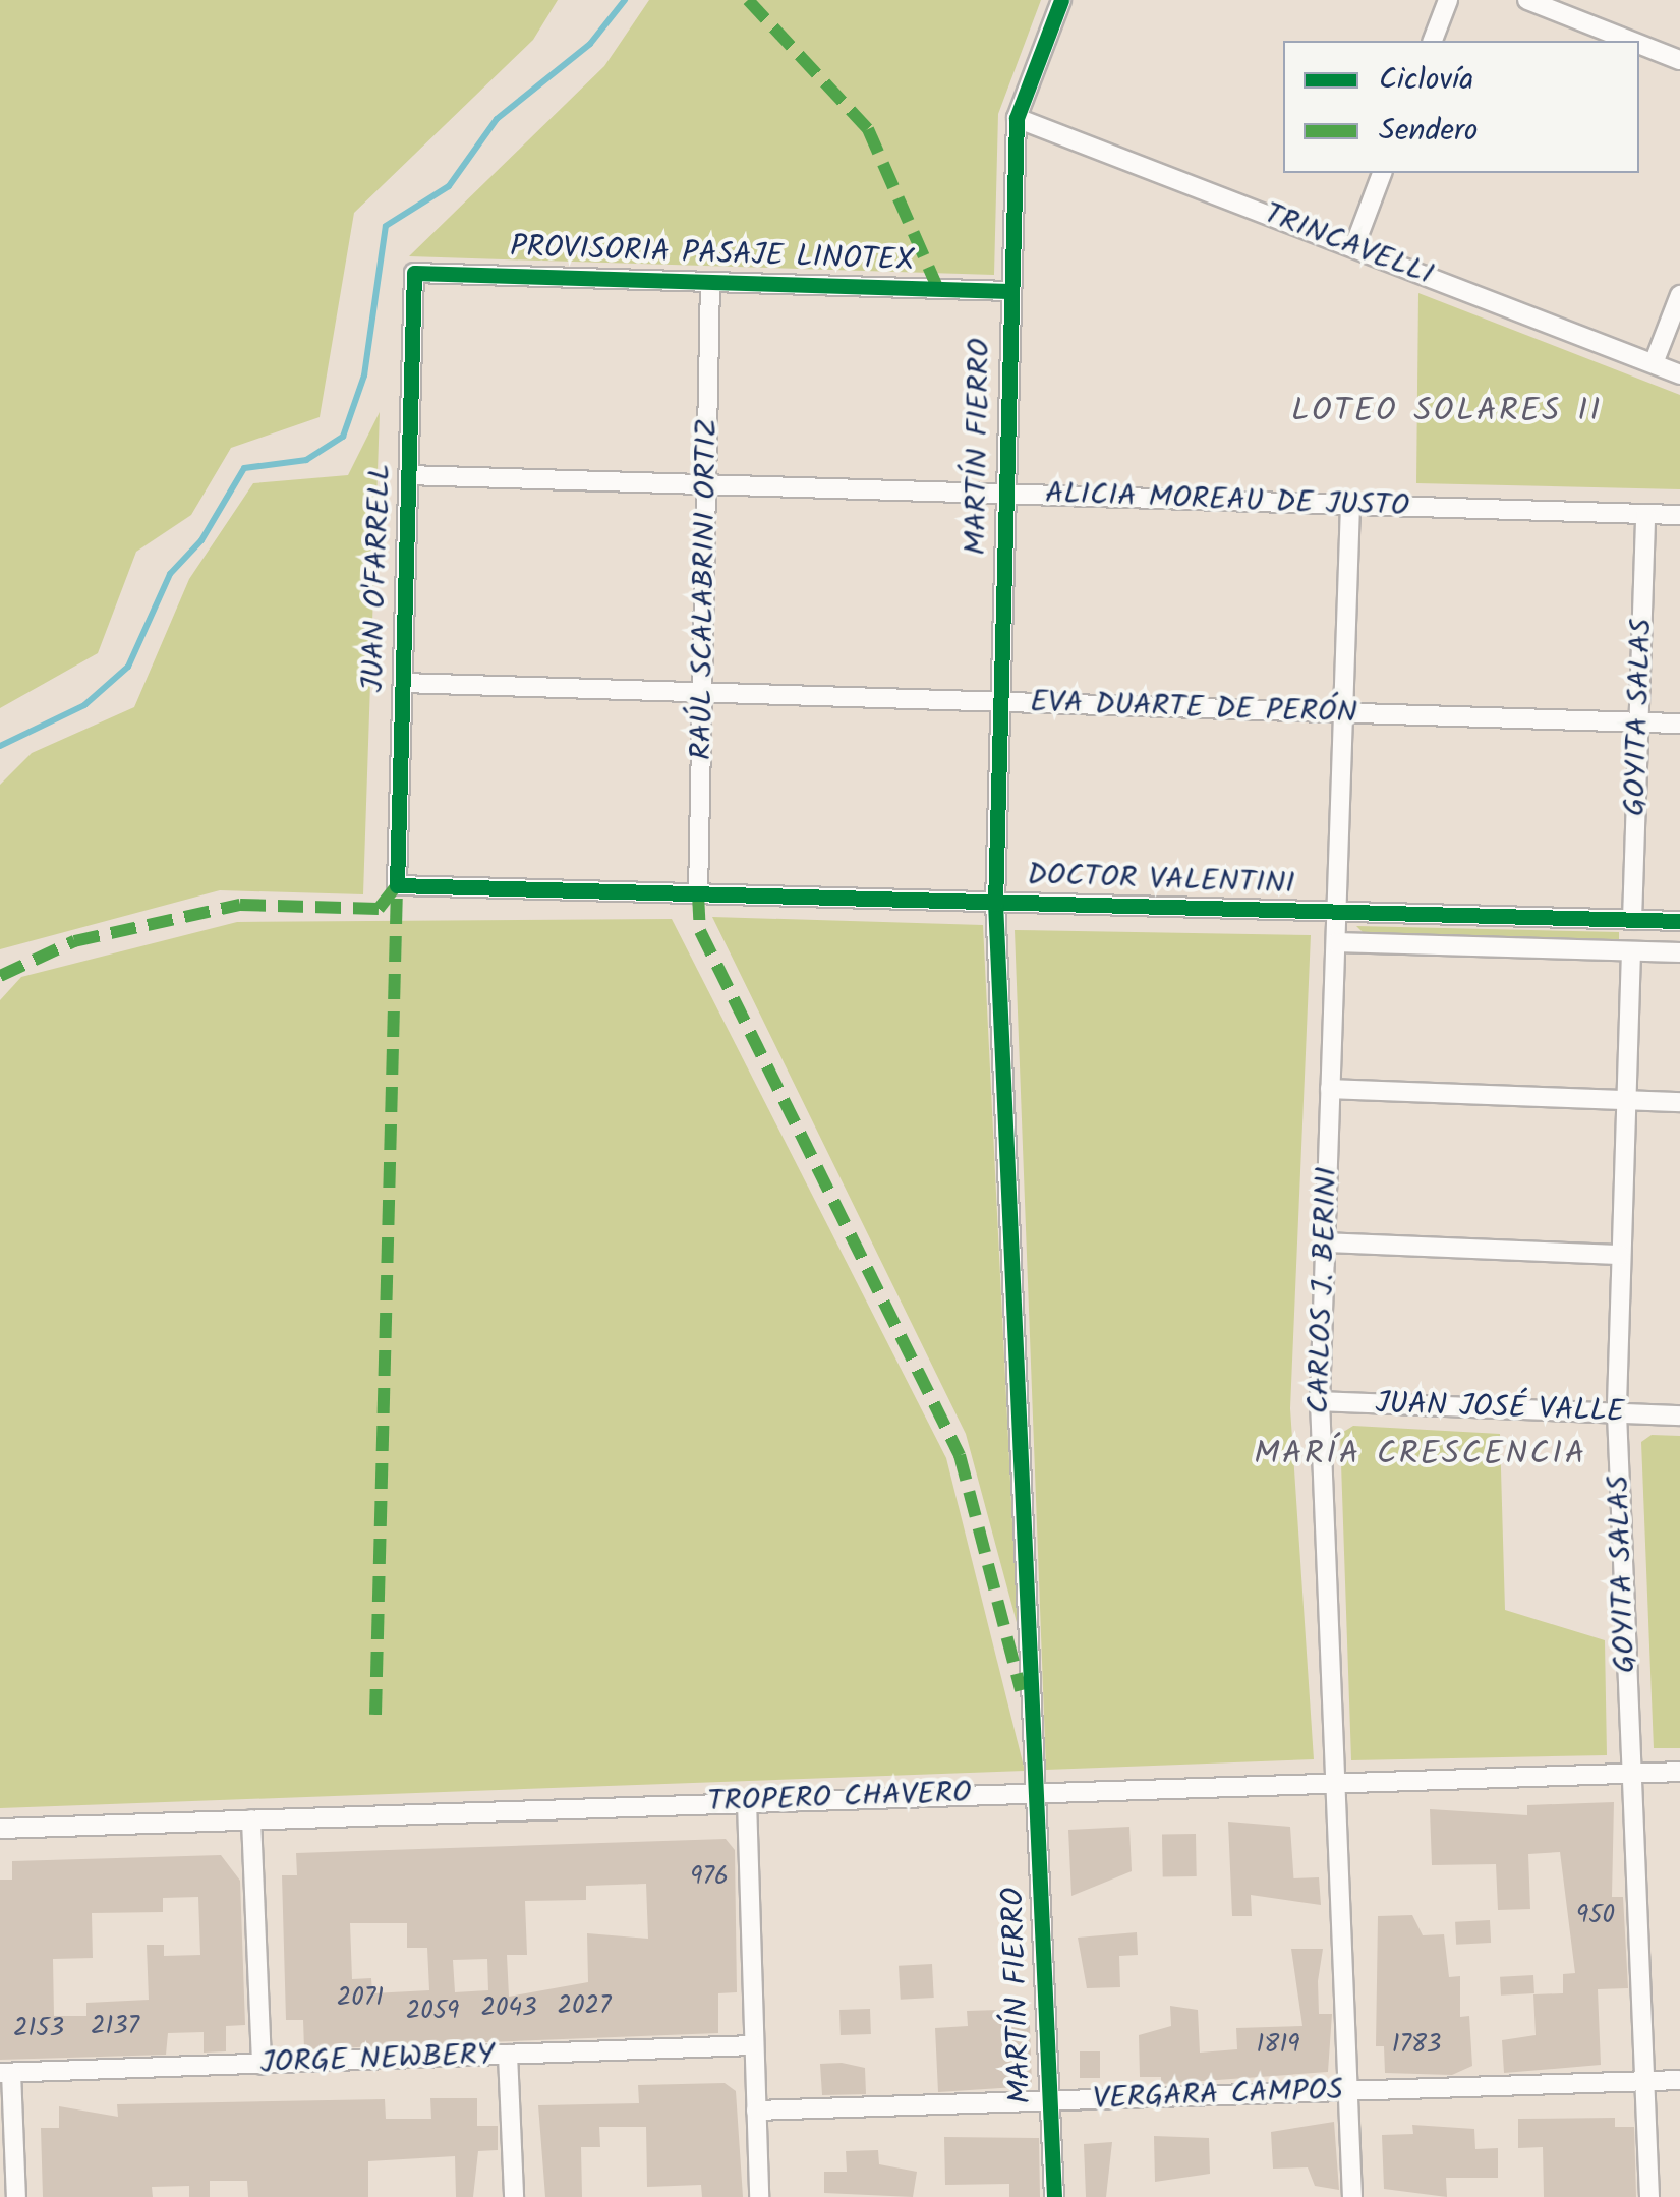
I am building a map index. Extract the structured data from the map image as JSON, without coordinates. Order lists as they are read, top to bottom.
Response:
{
  "streets": {
    "street": [
      "TRINCAVELLI",
      "PROVISORIA PASAJE LINOTEX",
      "MARTÍN FIERRO",
      "ALICIA MOREAU DE JUSTO",
      "JUAN O'FARRELL",
      "RAÚL SCALABRINI ORTIZ",
      "EVA DUARTE DE PERÓN",
      "GOYITA SALAS",
      "DOCTOR VALENTINI",
      "CARLOS J. BERINI",
      "JUAN JOSÉ VALLE",
      "TROPERO CHAVERO",
      "JORGE NEWBERY",
      "VERGARA CAMPOS"
    ]
  },
  "crossings": [
    ["TRINCAVELLI", "MARTÍN FIERRO"],
    ["PROVISORIA PASAJE LINOTEX", "MARTÍN FIERRO"],
    ["PROVISORIA PASAJE LINOTEX", "JUAN O'FARRELL"],
    ["PROVISORIA PASAJE LINOTEX", "RAÚL SCALABRINI ORTIZ"],
    ["MARTÍN FIERRO", "ALICIA MOREAU DE JUSTO"],
    ["MARTÍN FIERRO", "EVA DUARTE DE PERÓN"],
    ["MARTÍN FIERRO", "DOCTOR VALENTINI"],
    ["MARTÍN FIERRO", "TROPERO CHAVERO"],
    ["MARTÍN FIERRO", "VERGARA CAMPOS"],
    ["ALICIA MOREAU DE JUSTO", "JUAN O'FARRELL"],
    ["ALICIA MOREAU DE JUSTO", "RAÚL SCALABRINI ORTIZ"],
    ["ALICIA MOREAU DE JUSTO", "GOYITA SALAS"],
    ["ALICIA MOREAU DE JUSTO", "CARLOS J. BERINI"],
    ["JUAN O'FARRELL", "EVA DUARTE DE PERÓN"],
    ["JUAN O'FARRELL", "DOCTOR VALENTINI"],
    ["RAÚL SCALABRINI ORTIZ", "EVA DUARTE DE PERÓN"],
    ["RAÚL SCALABRINI ORTIZ", "DOCTOR VALENTINI"],
    ["EVA DUARTE DE PERÓN", "GOYITA SALAS"],
    ["EVA DUARTE DE PERÓN", "CARLOS J. BERINI"],
    ["GOYITA SALAS", "DOCTOR VALENTINI"],
    ["GOYITA SALAS", "JUAN JOSÉ VALLE"],
    ["GOYITA SALAS", "TROPERO CHAVERO"],
    ["GOYITA SALAS", "VERGARA CAMPOS"],
    ["DOCTOR VALENTINI", "CARLOS J. BERINI"],
    ["CARLOS J. BERINI", "JUAN JOSÉ VALLE"],
    ["CARLOS J. BERINI", "TROPERO CHAVERO"],
    ["CARLOS J. BERINI", "VERGARA CAMPOS"]
  ],
  "districts": ["LOTEO SOLARES II", "MARÍA CRESCENCIA"],
  "house_numbers": [
    "976",
    "950",
    "2071",
    "2027",
    "2043",
    "2059",
    "2137",
    "2153",
    "1819",
    "1783"
  ],
  "legend": ["Ciclovía", "Sendero"]
}
